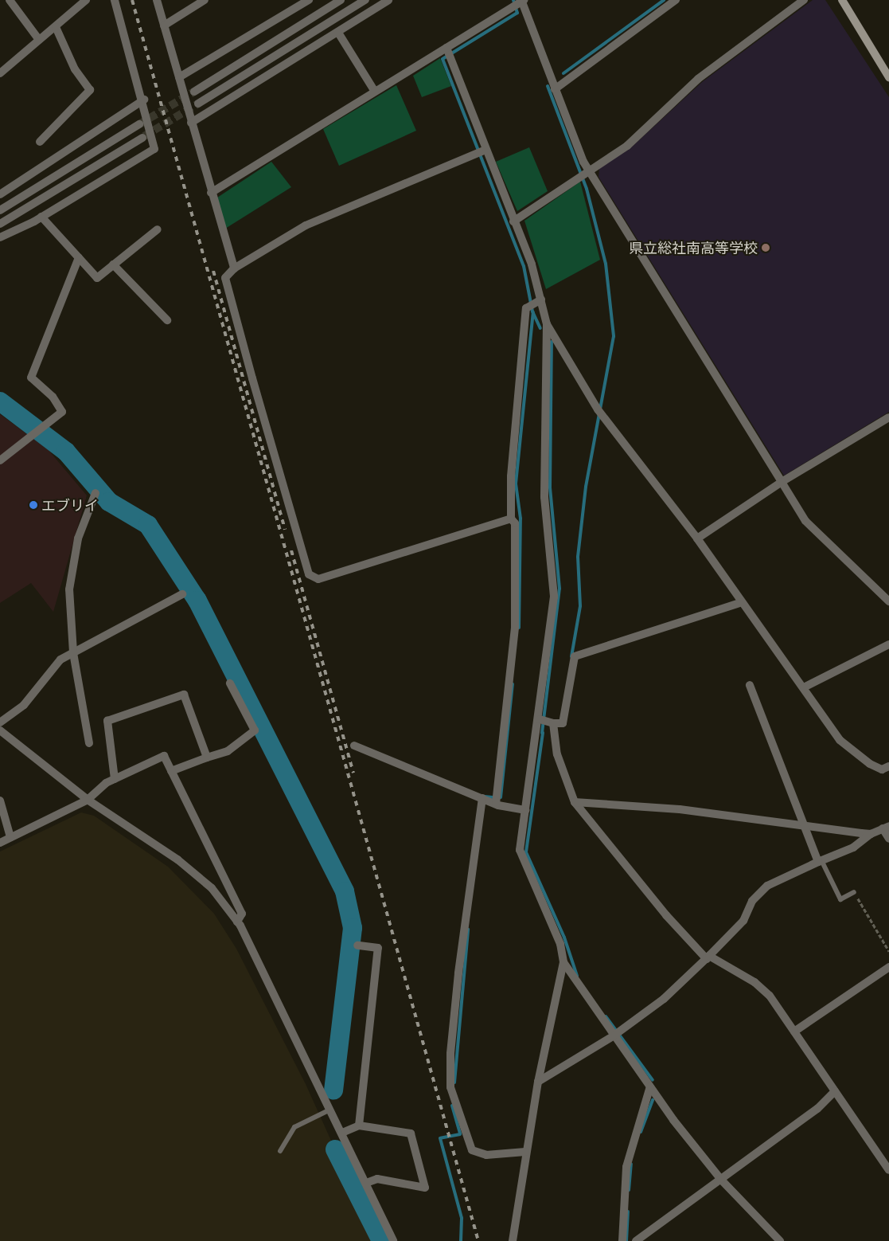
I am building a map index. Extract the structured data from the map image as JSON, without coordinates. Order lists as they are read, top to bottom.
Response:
{
  "places": ["県立総社南高等学校", "エブリイ"]
}
